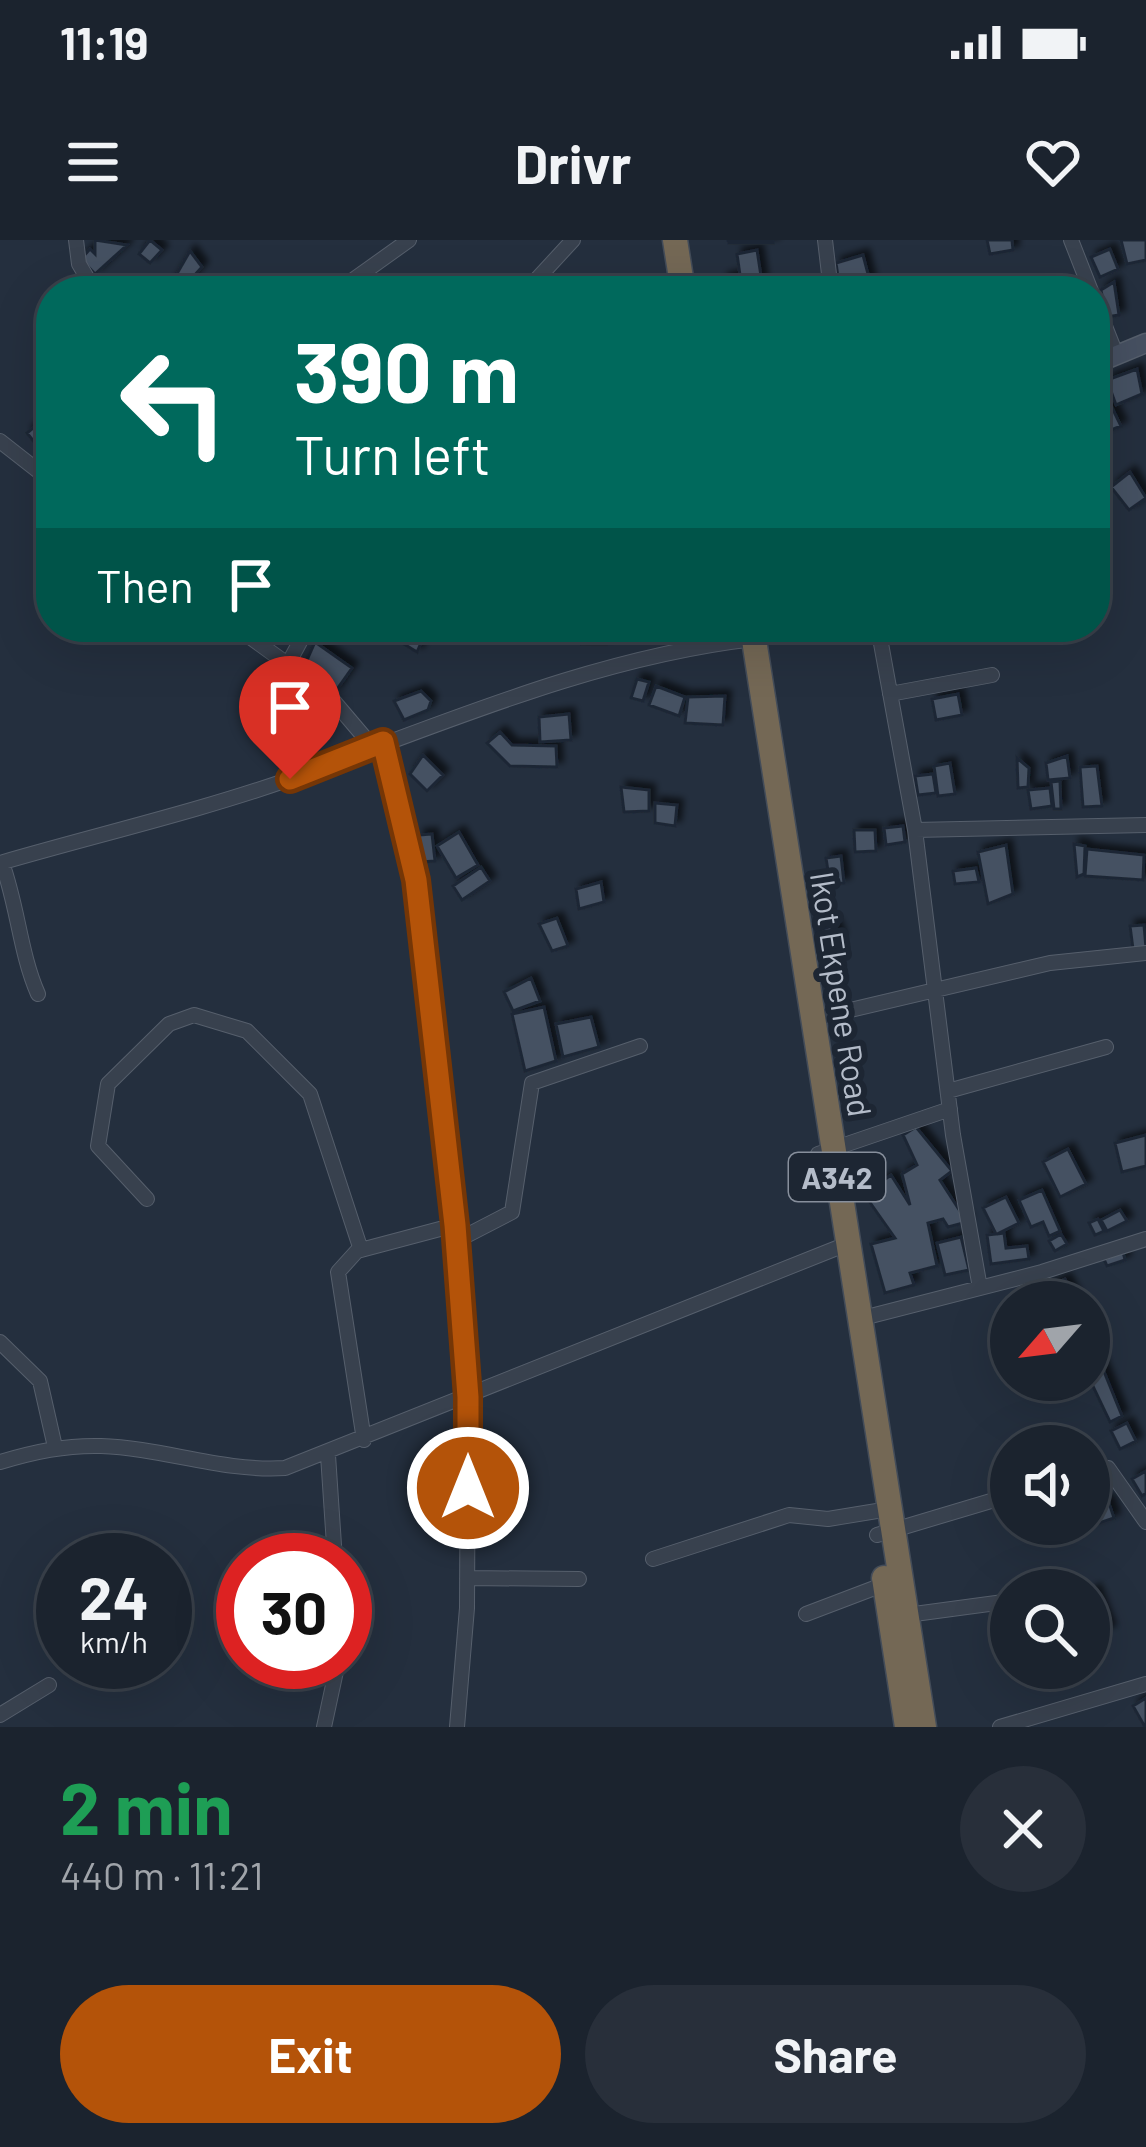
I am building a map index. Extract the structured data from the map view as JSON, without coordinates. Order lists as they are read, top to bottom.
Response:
{
  "streets": {
    "highway": ["Ikot Ekpene Road", "A342"]
  },
  "north": "bottom left",
  "page": {
    "status": "11:19",
    "header": "Drivr",
    "turn": ["390 m", "Turn left"],
    "then": "Then",
    "speed": "24 km/h",
    "limit": "30",
    "heading": ["2 min", "440 m · 11:21"],
    "buttons": ["Exit", "Share"]
  }
}
